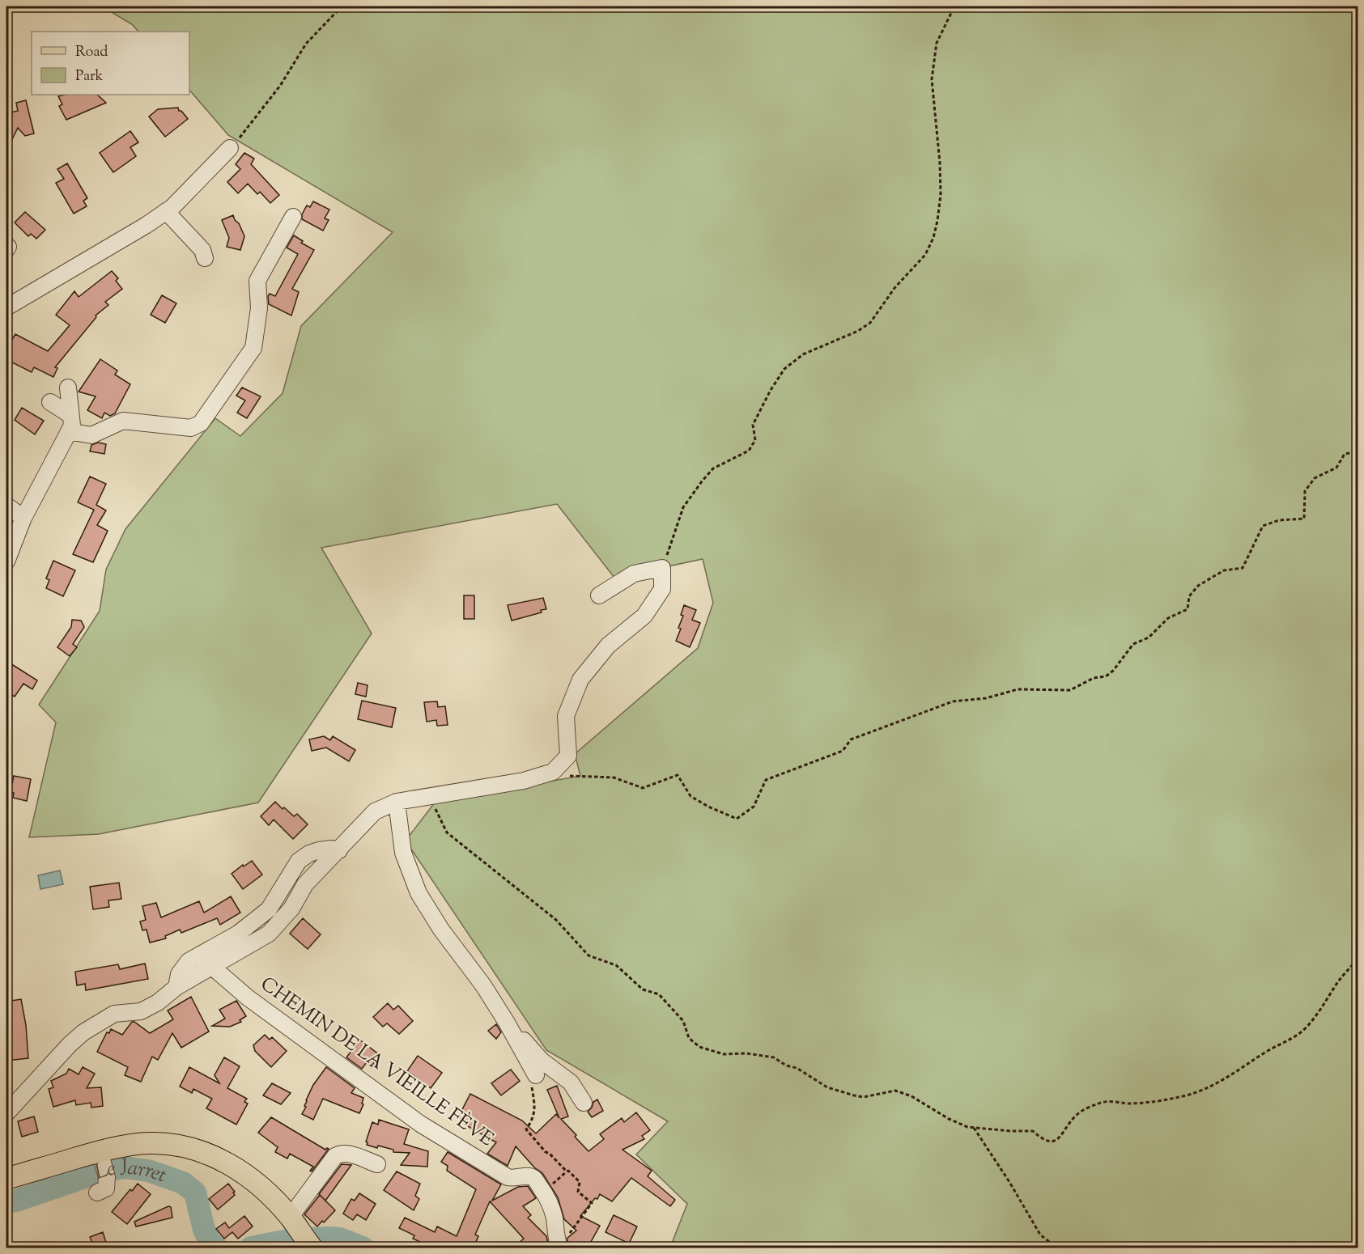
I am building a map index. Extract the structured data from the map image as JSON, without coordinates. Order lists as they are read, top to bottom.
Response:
{
  "streets": {
    "street": ["CHEMIN DE LA VIEILLE FÈVE"]
  },
  "water": ["Le Jarret"],
  "legend": ["Road", "Park"]
}
